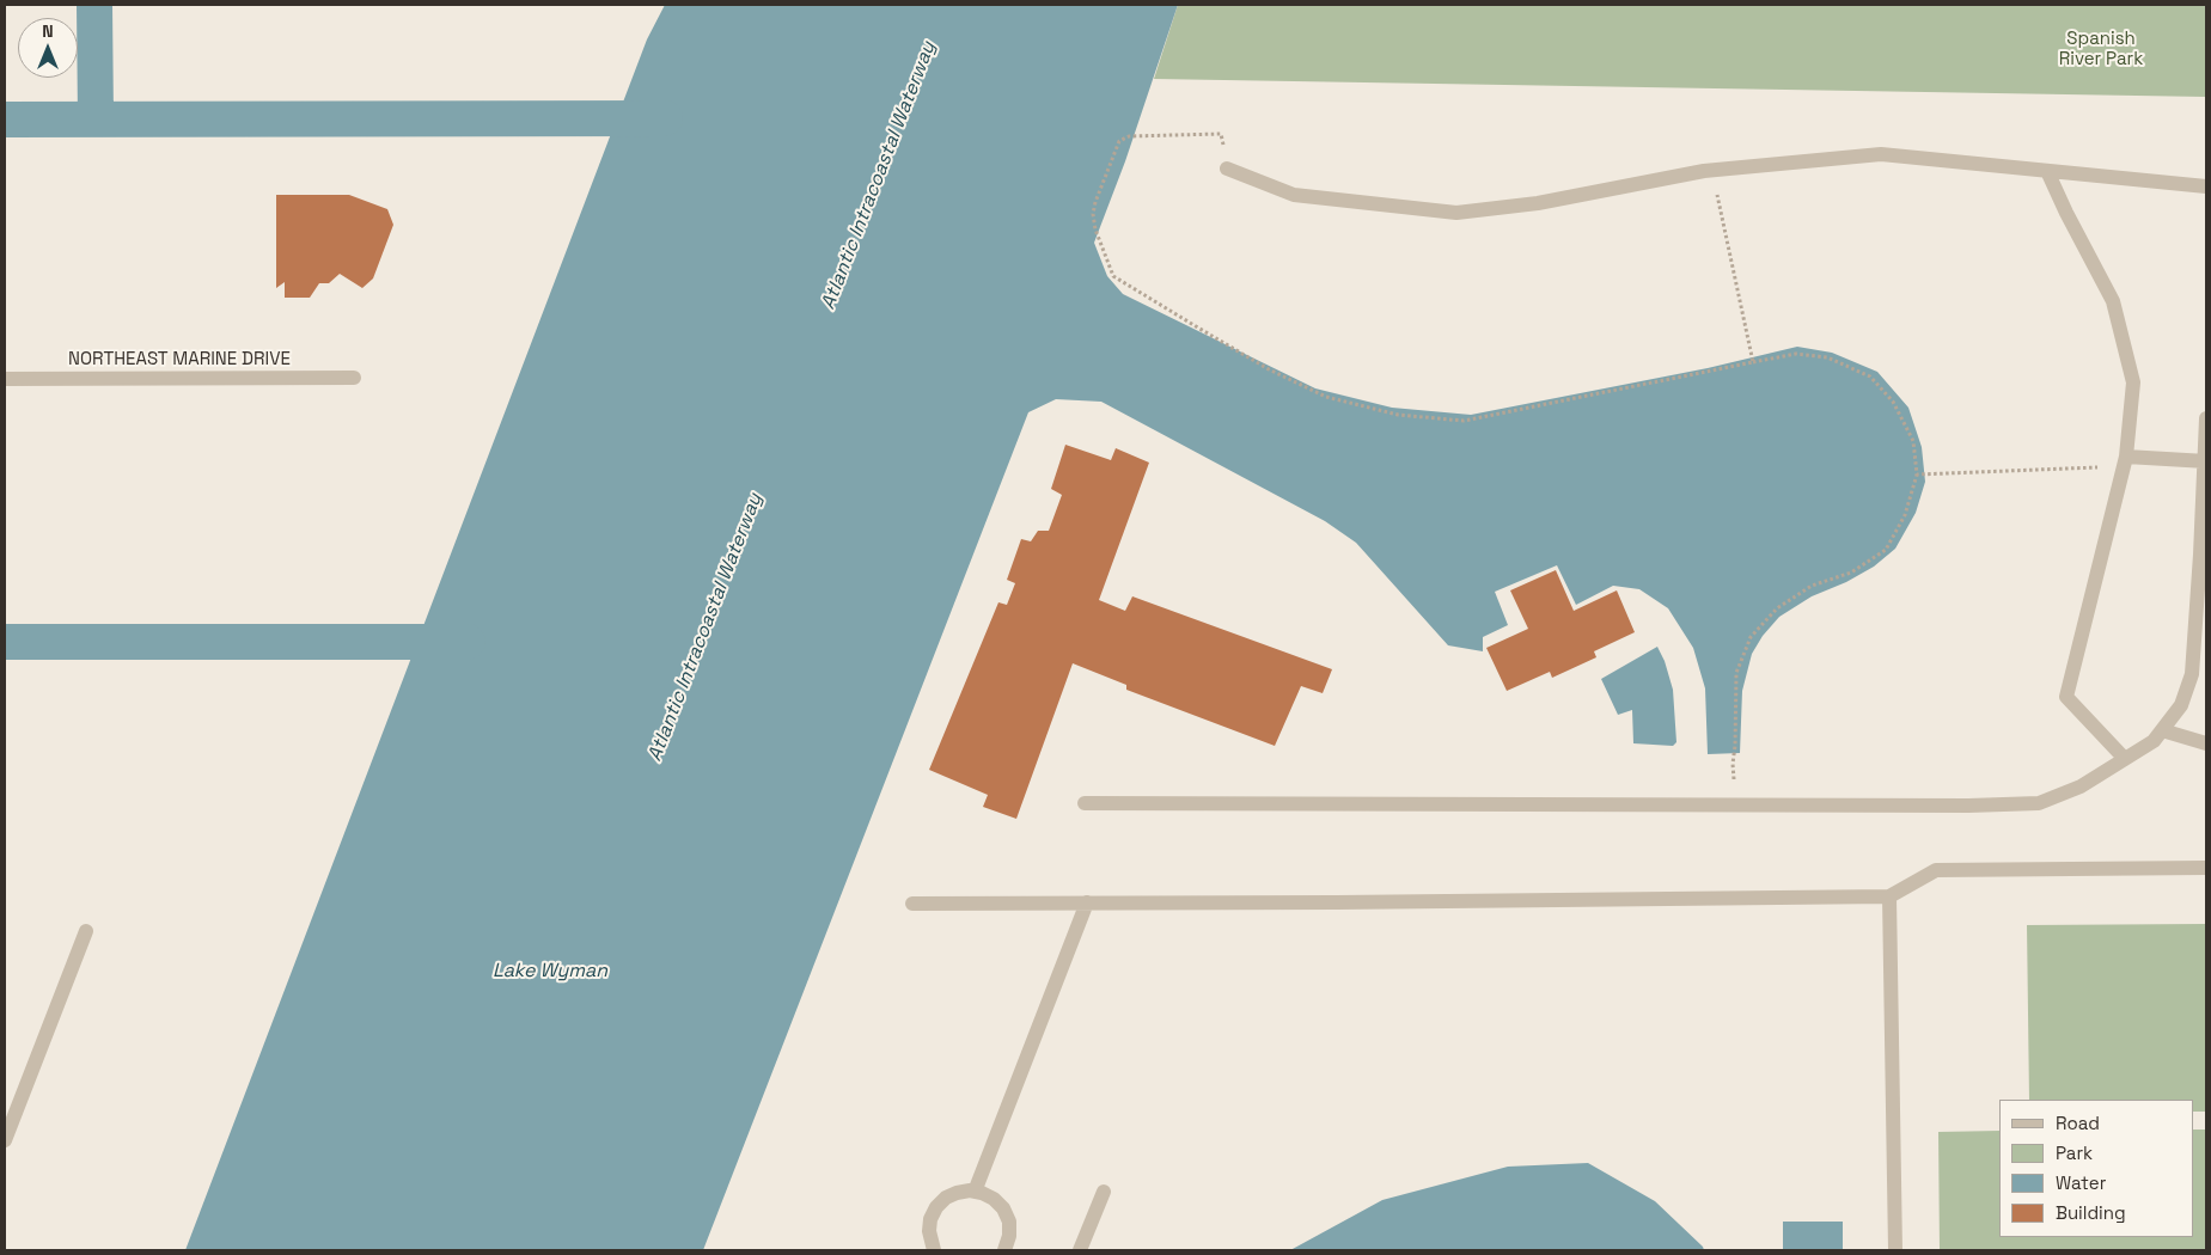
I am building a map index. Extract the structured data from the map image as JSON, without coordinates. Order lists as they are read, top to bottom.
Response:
{
  "streets": {
    "street": ["NORTHEAST MARINE DRIVE"]
  },
  "water": ["Atlantic Intracoastal Waterway", "Lake Wyman"],
  "parks": ["Spanish River Park"],
  "legend": [
    "Road",
    "Park",
    "Water",
    "Building"
  ],
  "north": "top"
}
